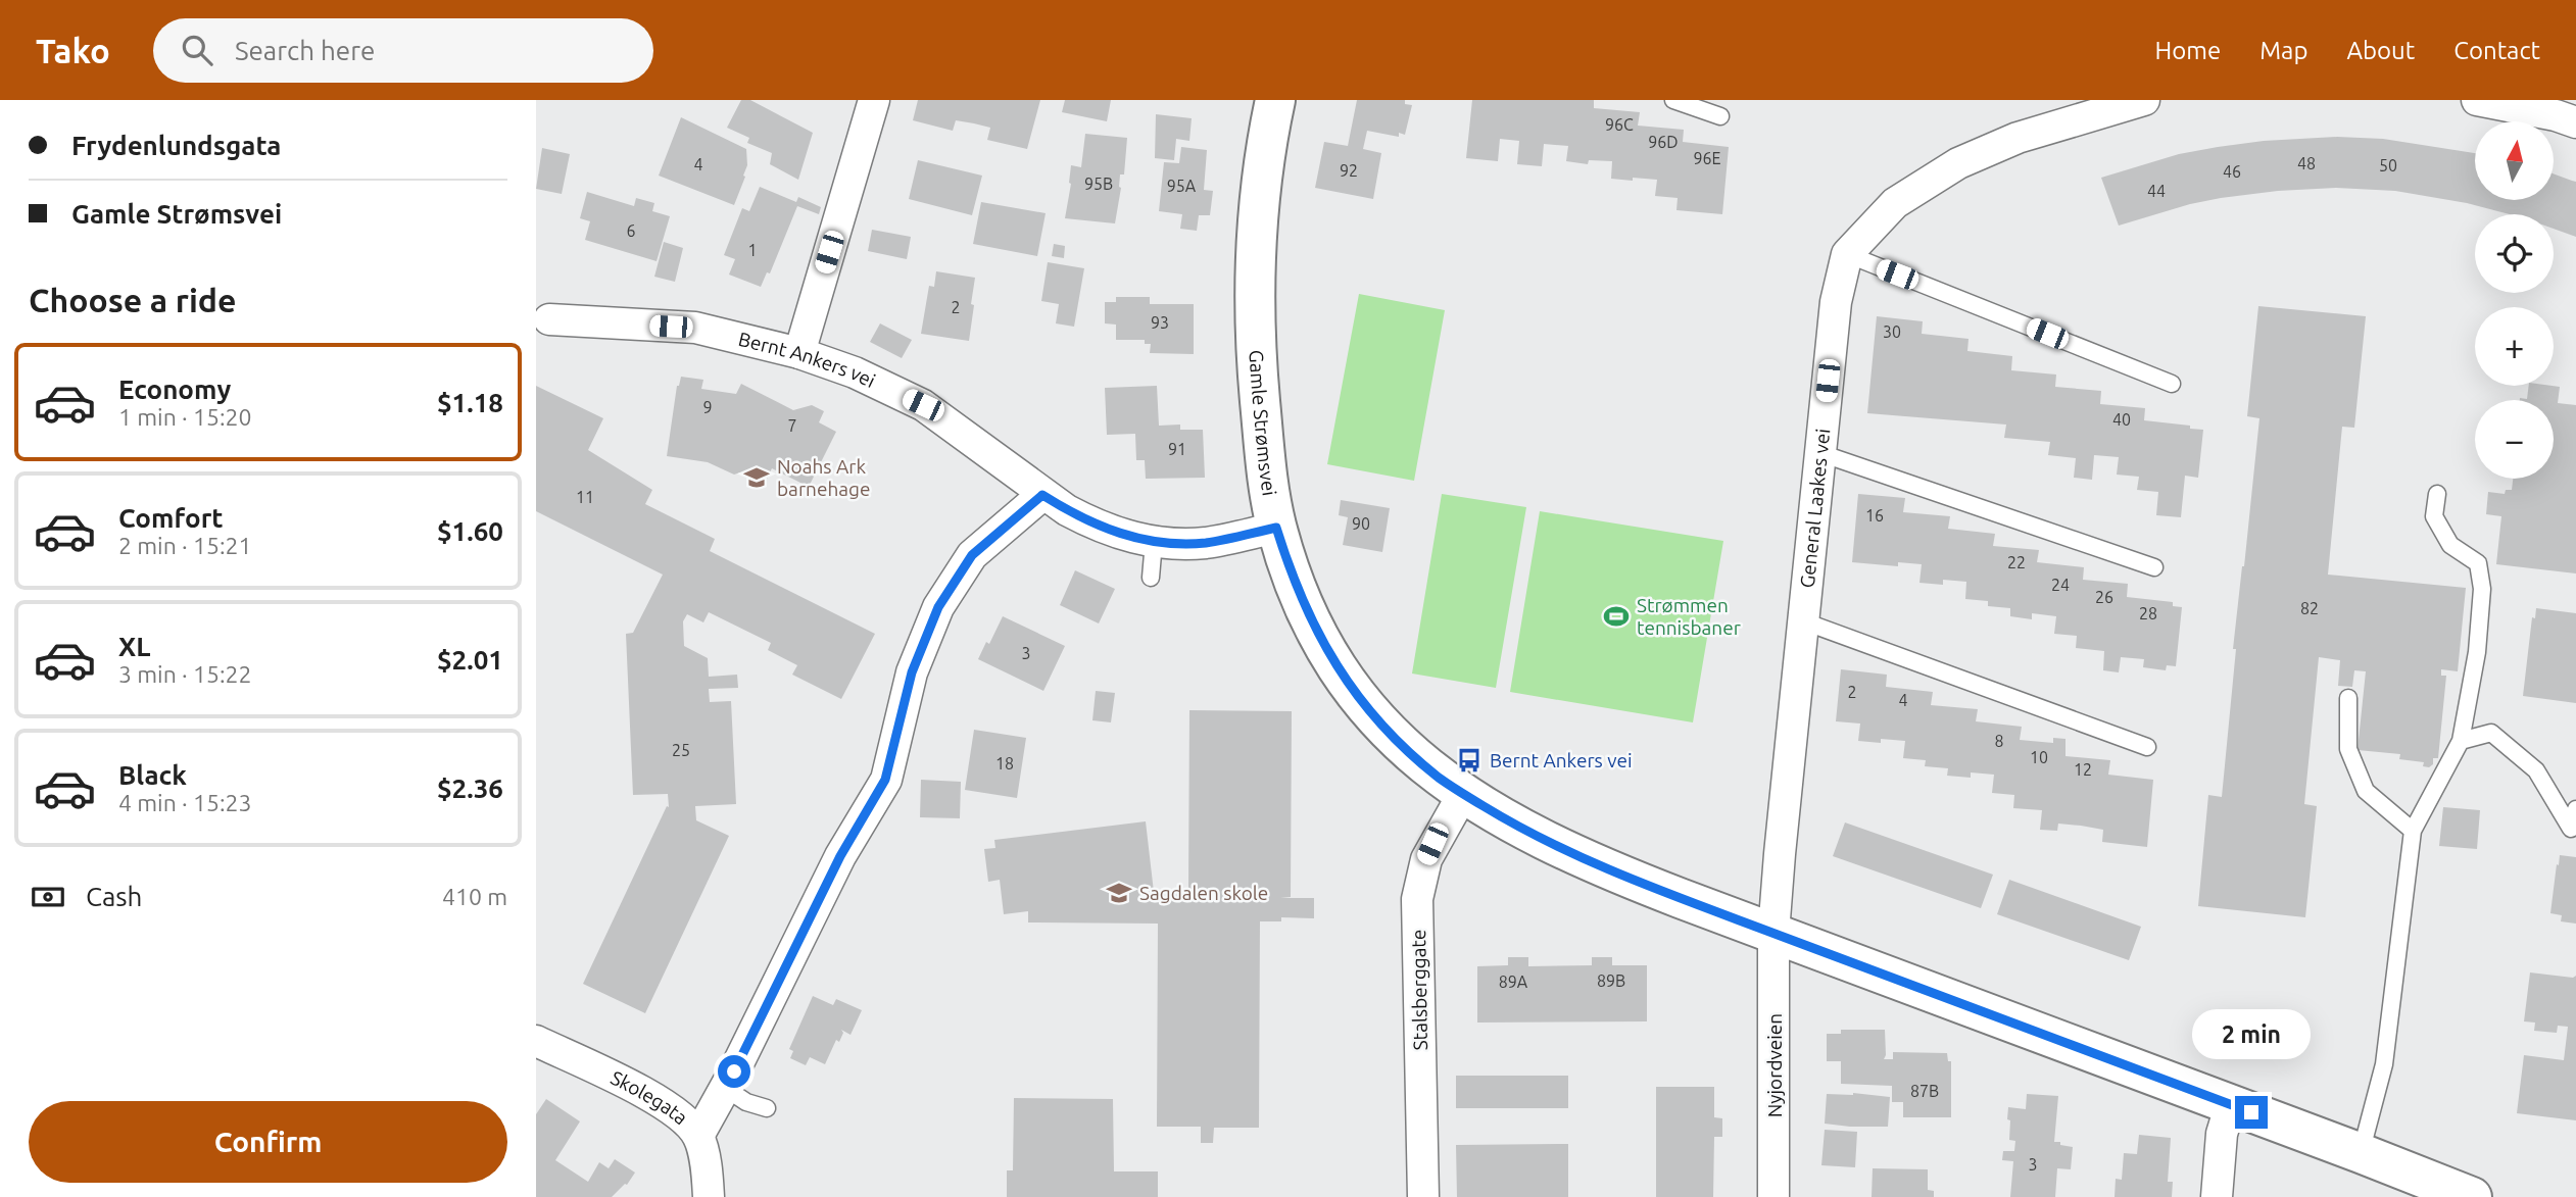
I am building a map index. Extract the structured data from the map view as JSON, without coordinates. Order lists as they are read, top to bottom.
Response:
{
  "streets": {
    "street": [
      "Bernt Ankers vei",
      "Gamle Strømsvei",
      "General Laakes vei",
      "Stalsberggate",
      "Nyjordveien",
      "Skolegata"
    ]
  },
  "crossings": [
    ["Bernt Ankers vei", "Gamle Strømsvei"],
    ["Gamle Strømsvei", "General Laakes vei"],
    ["Gamle Strømsvei", "Stalsberggate"],
    ["Gamle Strømsvei", "Nyjordveien"],
    ["General Laakes vei", "Nyjordveien"]
  ],
  "places": {
    "school or university": ["Noahs Ark barnehage", "Sagdalen skole"],
    "sports": ["Strømmen tennisbaner"],
    "bus stop": ["Bernt Ankers vei"]
  },
  "house_numbers": [
    "96C",
    "96D",
    "96E",
    "48",
    "4",
    "50",
    "92",
    "46",
    "95B",
    "95A",
    "44",
    "6",
    "1",
    "2",
    "93",
    "30",
    "9",
    "40",
    "7",
    "91",
    "11",
    "16",
    "90",
    "22",
    "24",
    "26",
    "82",
    "28",
    "3",
    "2",
    "4",
    "8",
    "25",
    "10",
    "18",
    "12",
    "89B",
    "89A",
    "87B",
    "3"
  ],
  "north": "top",
  "page": {
    "header": "Tako",
    "search": "Search here",
    "nav": [
      "Home",
      "Map",
      "About",
      "Contact"
    ],
    "banner": ["Frydenlundsgata", "Gamle Strømsvei"],
    "map_buttons": ["+", "−"],
    "heading": "Choose a ride",
    "list": [
      {
        "name": "Economy",
        "note": "1 min · 15:20",
        "value": "$1.18"
      },
      {
        "name": "Comfort",
        "note": "2 min · 15:21",
        "value": "$1.60"
      },
      {
        "name": "XL",
        "note": "3 min · 15:22",
        "value": "$2.01"
      },
      {
        "name": "Black",
        "note": "4 min · 15:23",
        "value": "$2.36"
      }
    ],
    "pay": ["Cash", "410 m"],
    "bubble": "2 min",
    "buttons": "Confirm"
  }
}
